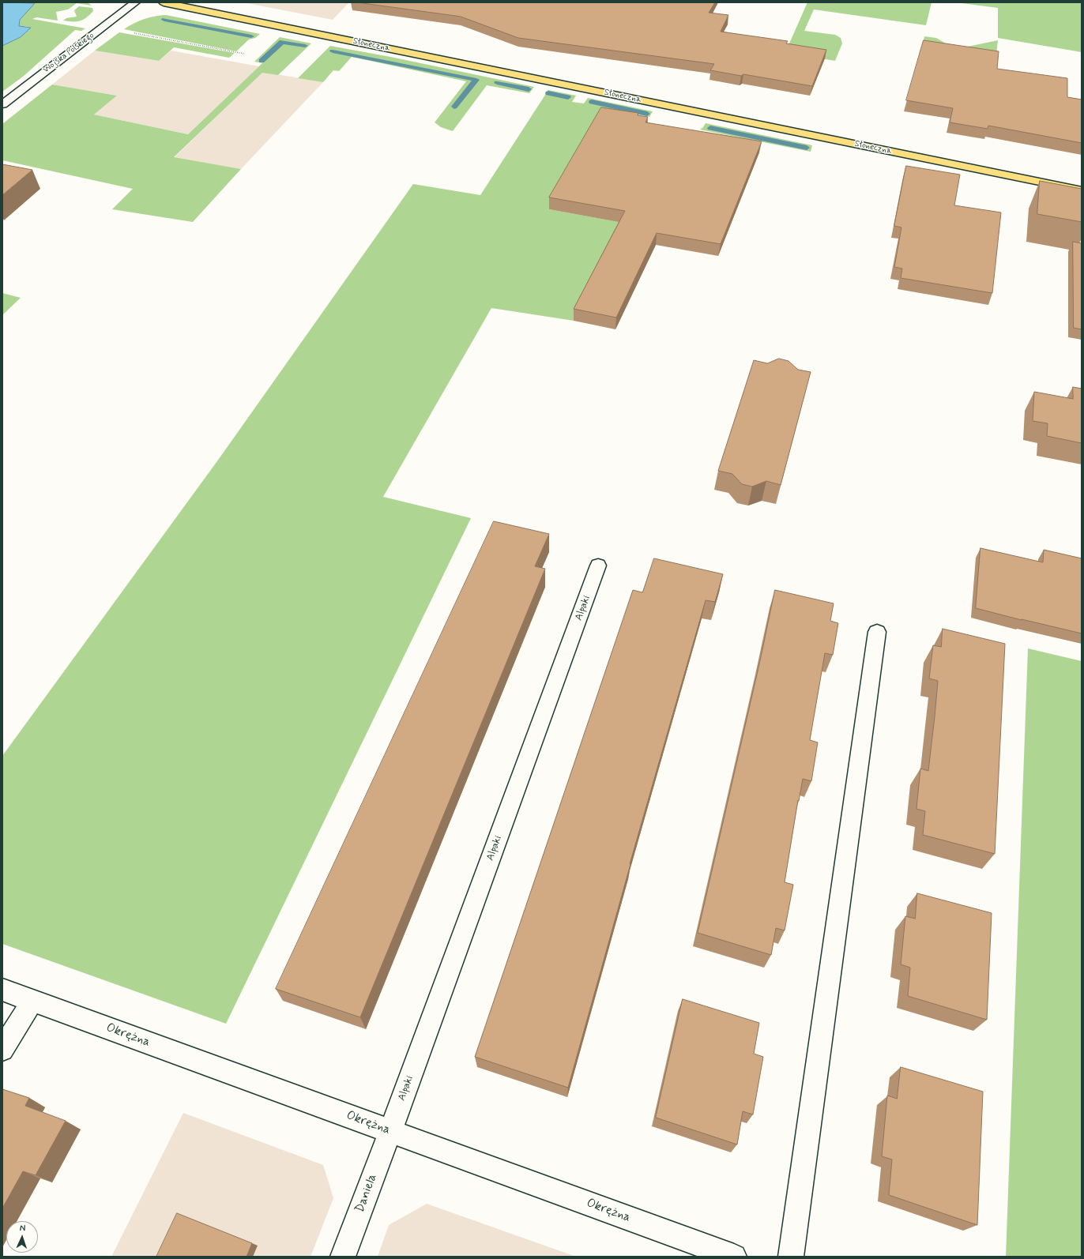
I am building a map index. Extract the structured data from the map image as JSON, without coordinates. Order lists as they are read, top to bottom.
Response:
{
  "streets": {
    "main road": ["Słoneczna"],
    "street": [
      "Wojska Polskiego",
      "Alpaki",
      "Okrężna",
      "Daniela"
    ]
  },
  "crossings": [
    ["Alpaki", "Okrężna"],
    ["Alpaki", "Daniela"],
    ["Okrężna", "Daniela"]
  ],
  "north": "top"
}
